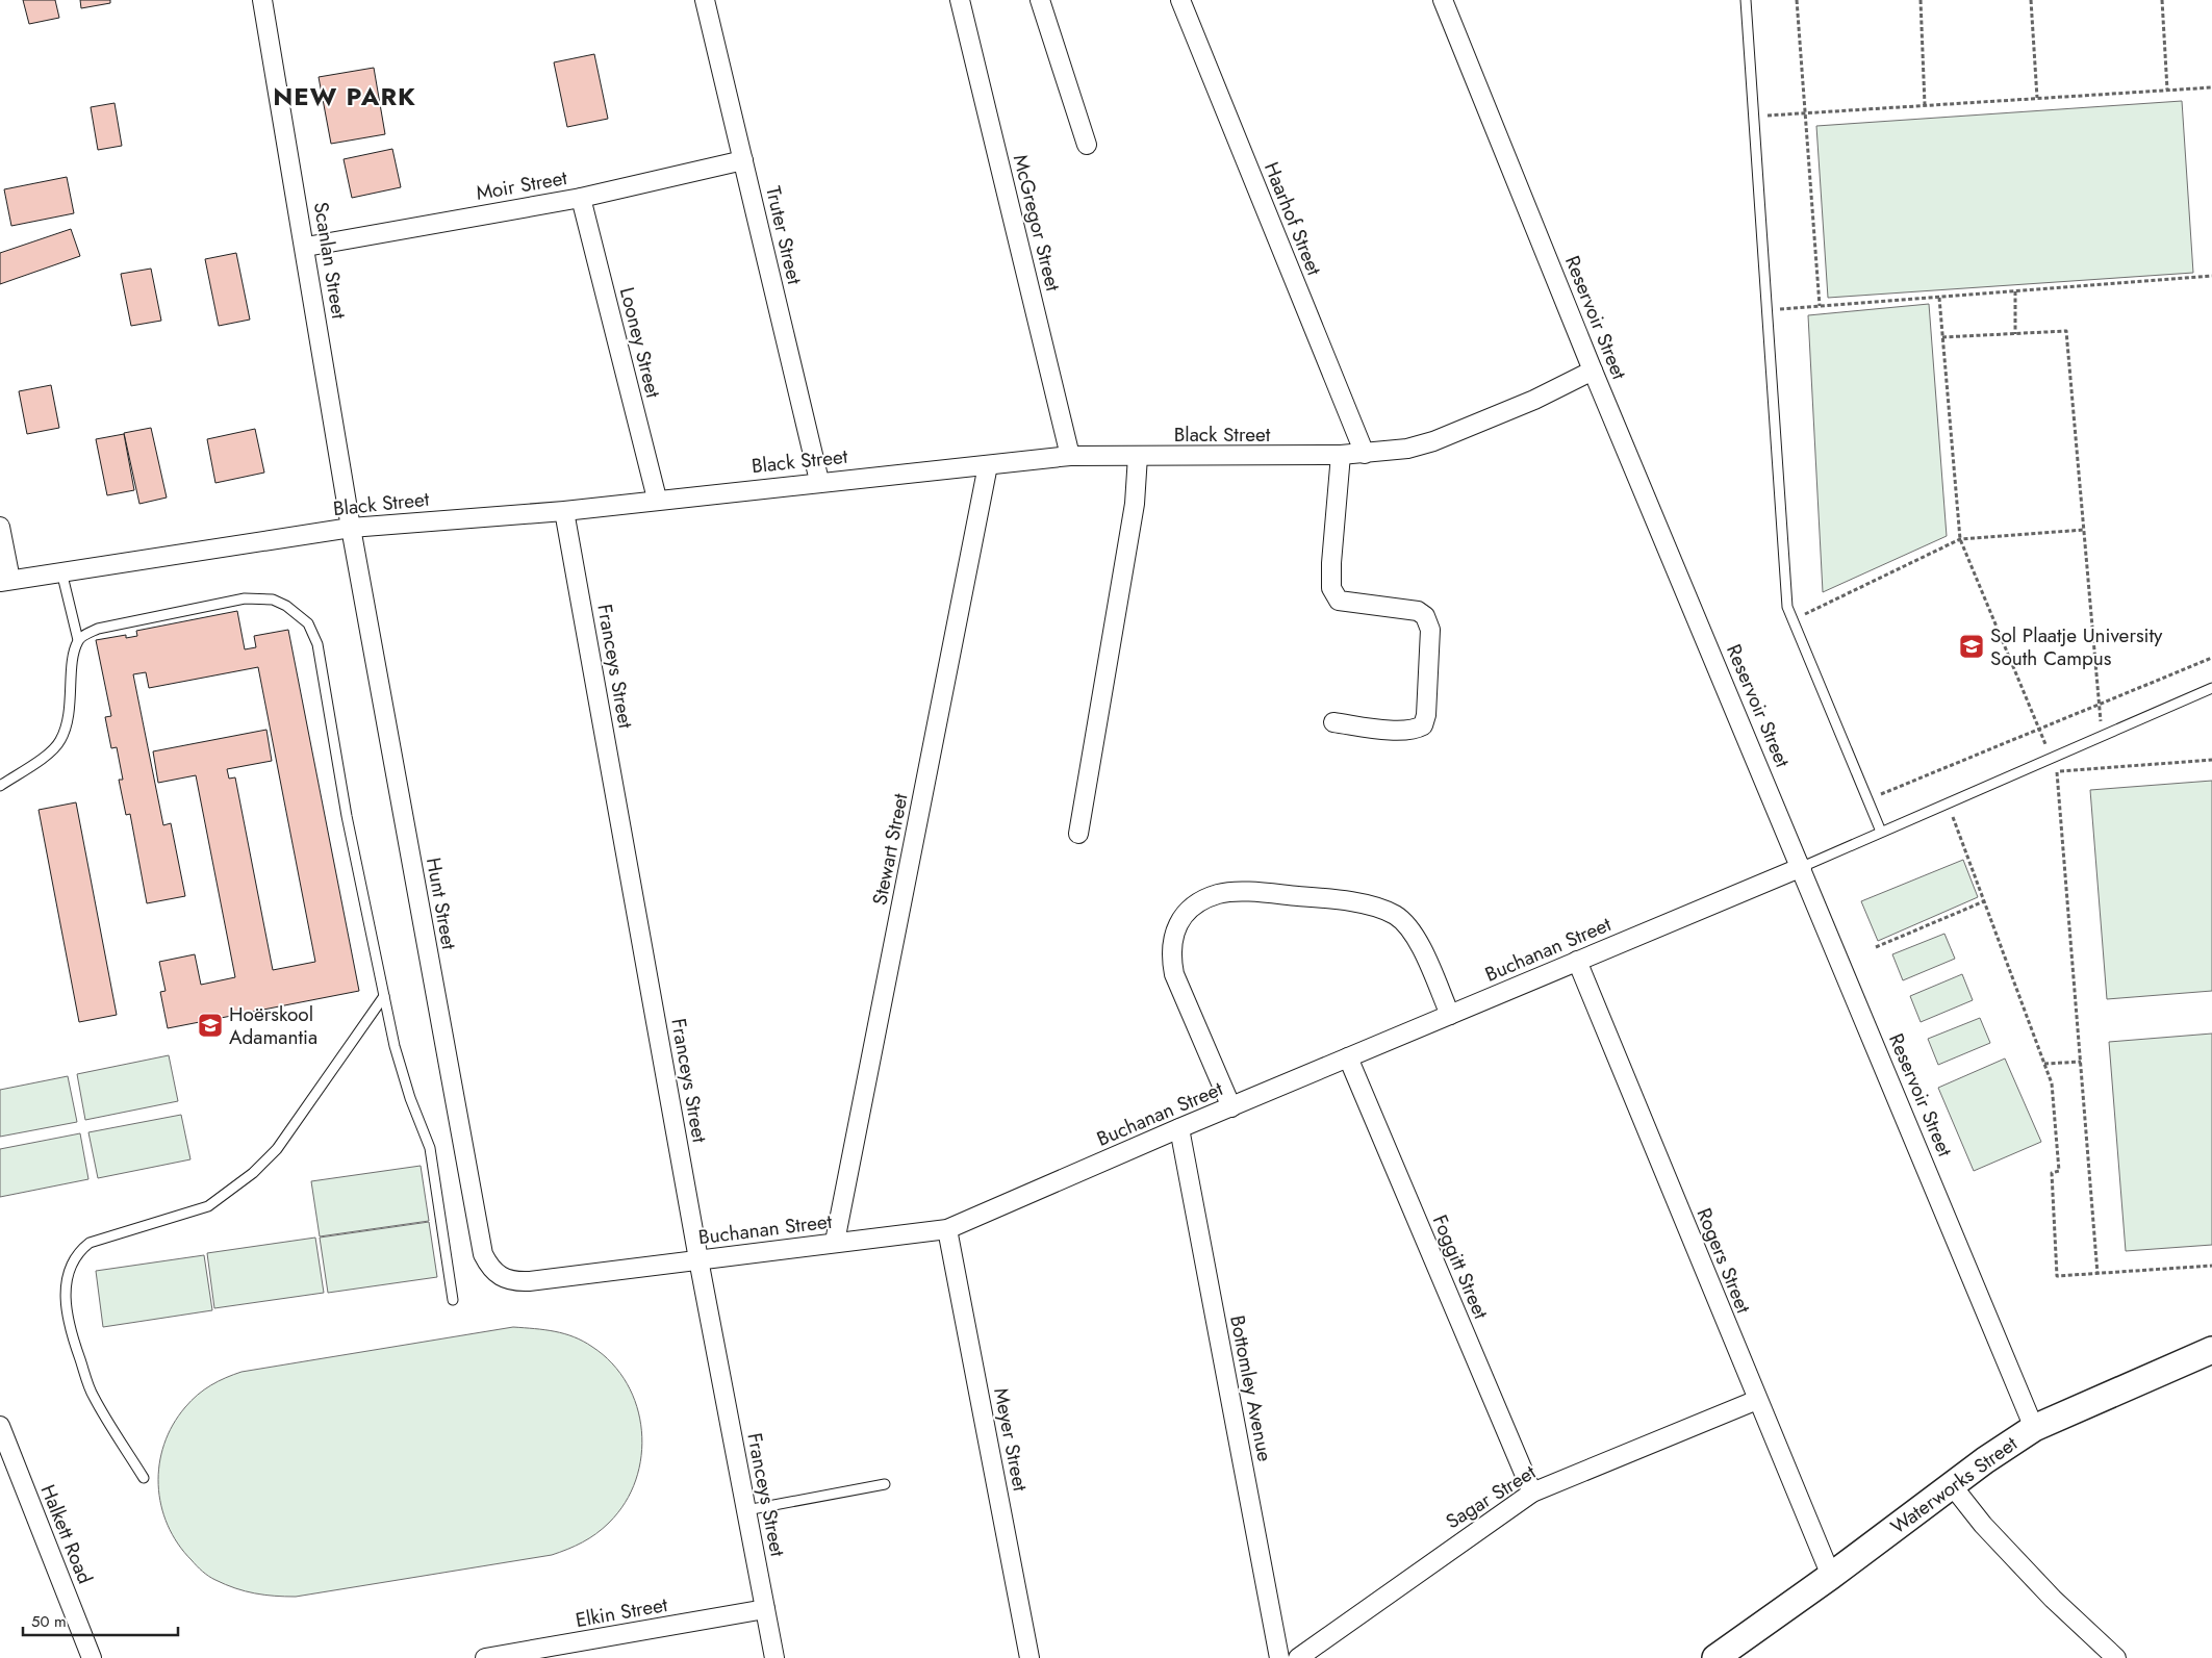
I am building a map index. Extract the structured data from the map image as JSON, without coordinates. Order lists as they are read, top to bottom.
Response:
{
  "streets": {
    "street": [
      "Moir Street",
      "Haarhof Street",
      "McGregor Street",
      "Truter Street",
      "Scanlan Street",
      "Reservoir Street",
      "Looney Street",
      "Black Street",
      "Franceys Street",
      "Stewart Street",
      "Hunt Street",
      "Buchanan Street",
      "Rogers Street",
      "Foggitt Street",
      "Bottomley Avenue",
      "Meyer Street",
      "Waterworks Street",
      "Sagar Street",
      "Halkett Road",
      "Elkin Street"
    ]
  },
  "crossings": [
    ["Moir Street", "Truter Street"],
    ["Moir Street", "Scanlan Street"],
    ["Moir Street", "Looney Street"],
    ["Haarhof Street", "Black Street"],
    ["McGregor Street", "Black Street"],
    ["Truter Street", "Black Street"],
    ["Scanlan Street", "Black Street"],
    ["Scanlan Street", "Hunt Street"],
    ["Reservoir Street", "Black Street"],
    ["Reservoir Street", "Buchanan Street"],
    ["Reservoir Street", "Waterworks Street"],
    ["Looney Street", "Black Street"],
    ["Black Street", "Franceys Street"],
    ["Black Street", "Stewart Street"],
    ["Black Street", "Hunt Street"],
    ["Franceys Street", "Buchanan Street"],
    ["Franceys Street", "Elkin Street"],
    ["Stewart Street", "Buchanan Street"],
    ["Hunt Street", "Buchanan Street"],
    ["Buchanan Street", "Rogers Street"],
    ["Buchanan Street", "Foggitt Street"],
    ["Buchanan Street", "Bottomley Avenue"],
    ["Buchanan Street", "Meyer Street"],
    ["Rogers Street", "Waterworks Street"],
    ["Rogers Street", "Sagar Street"],
    ["Foggitt Street", "Sagar Street"]
  ],
  "districts": ["NEW PARK"],
  "places": {
    "school or university": ["Sol Plaatje University South Campus", "Hoërskool Adamantia"]
  },
  "scale_bar": "50 m"
}
